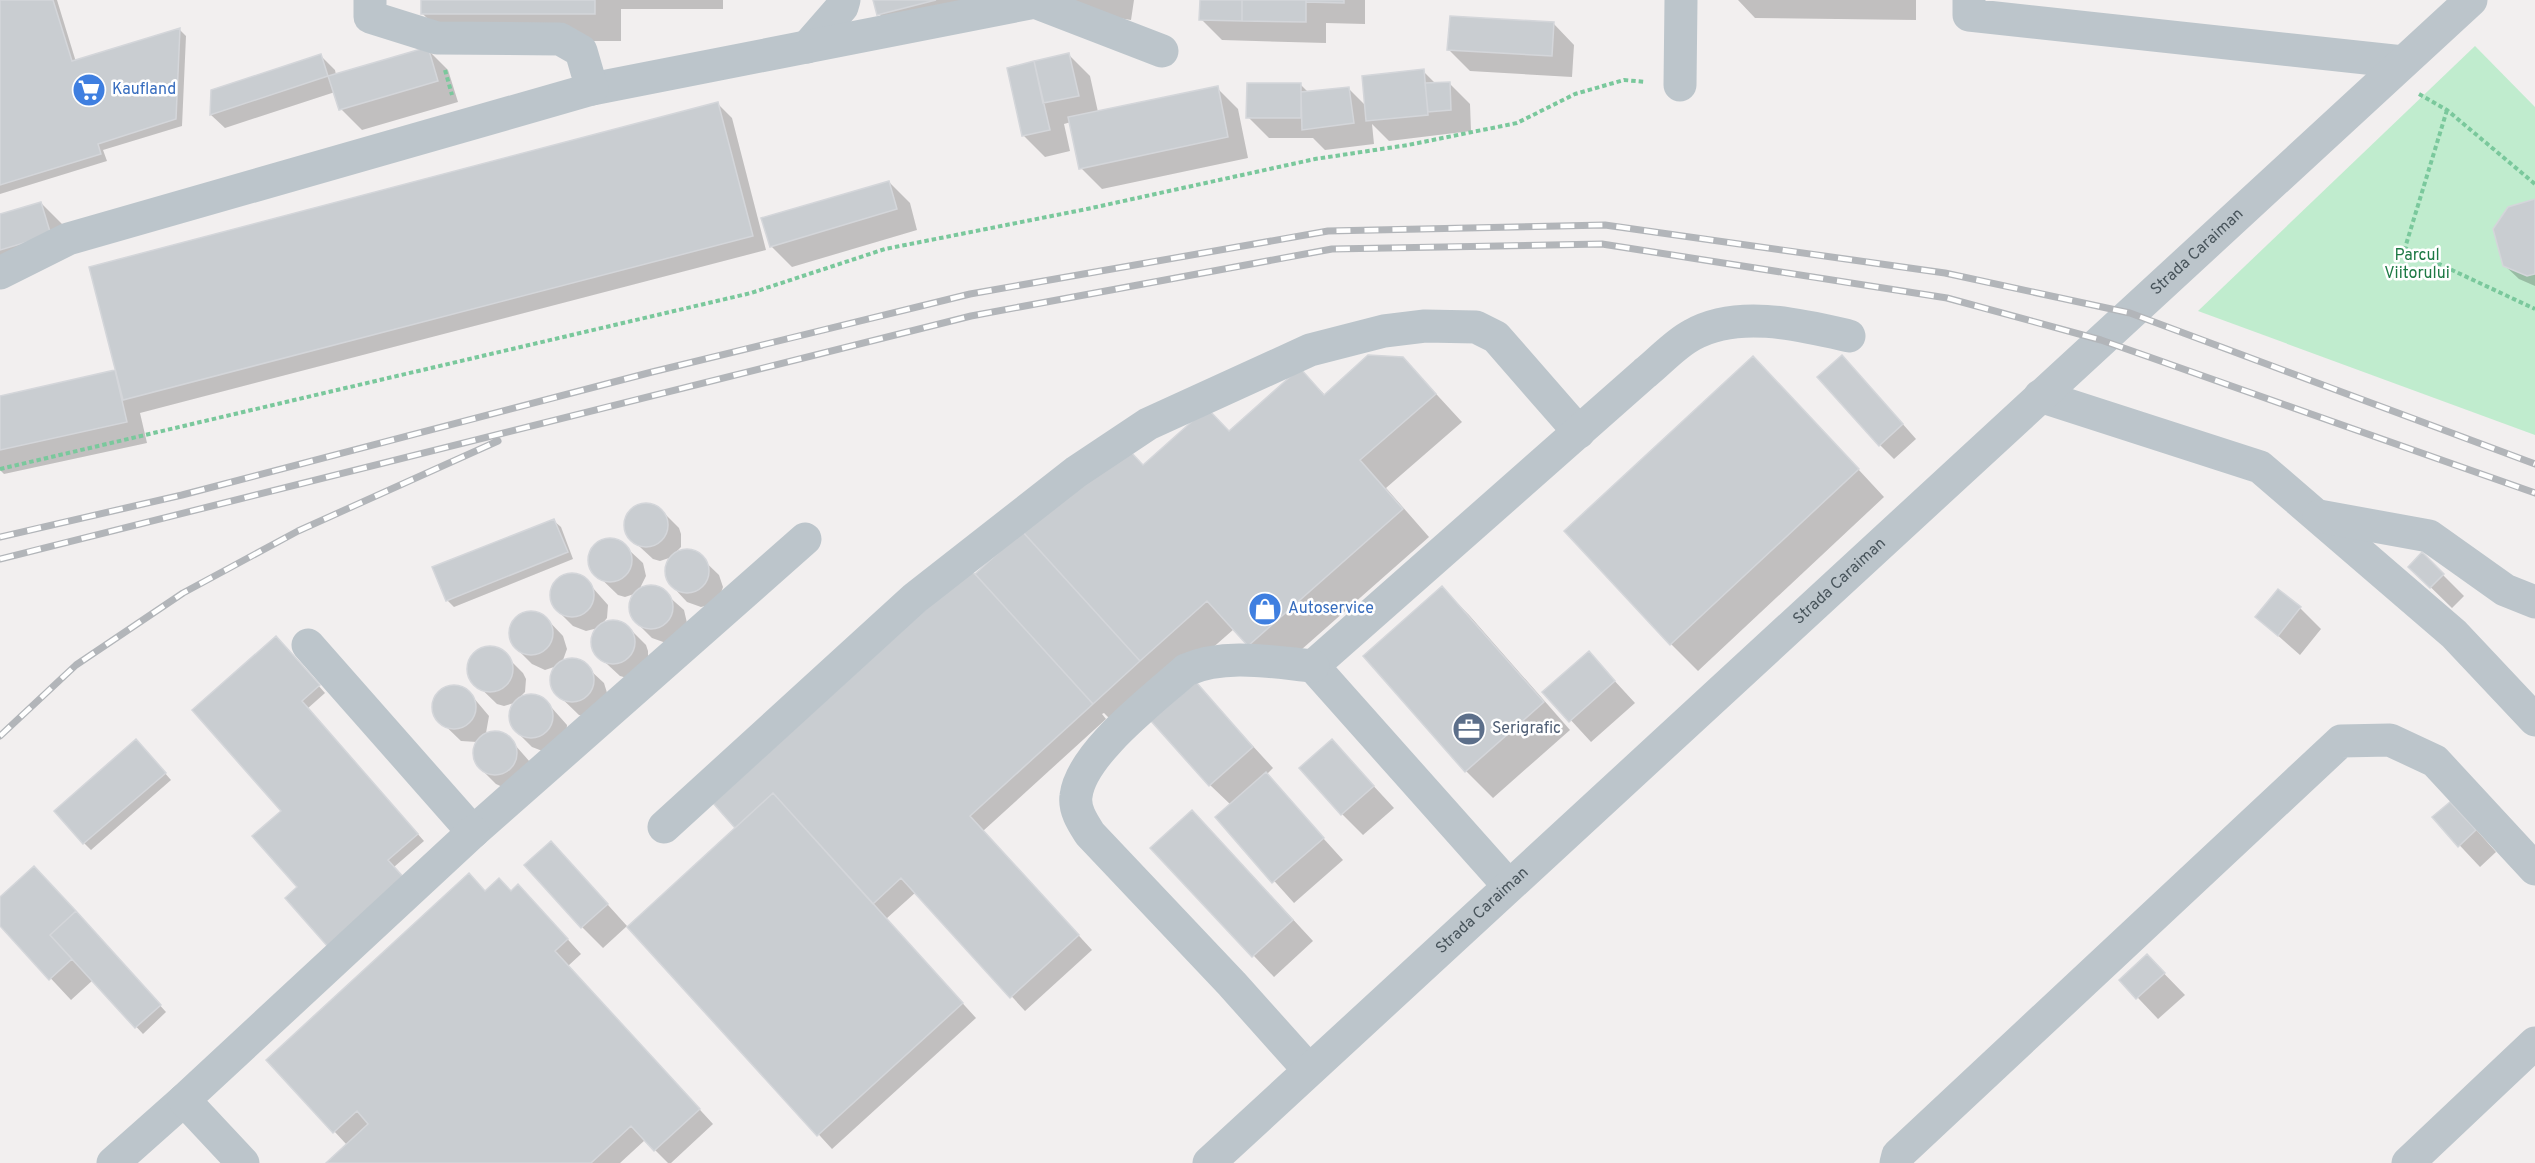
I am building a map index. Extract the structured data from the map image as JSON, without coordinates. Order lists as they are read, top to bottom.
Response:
{
  "streets": {
    "street": ["Strada Caraiman"]
  },
  "parks": ["Parcul Viitorului"],
  "places": {
    "supermarket": ["Kaufland"],
    "shop": ["Autoservice"],
    "office": ["Serigrafic"]
  }
}
